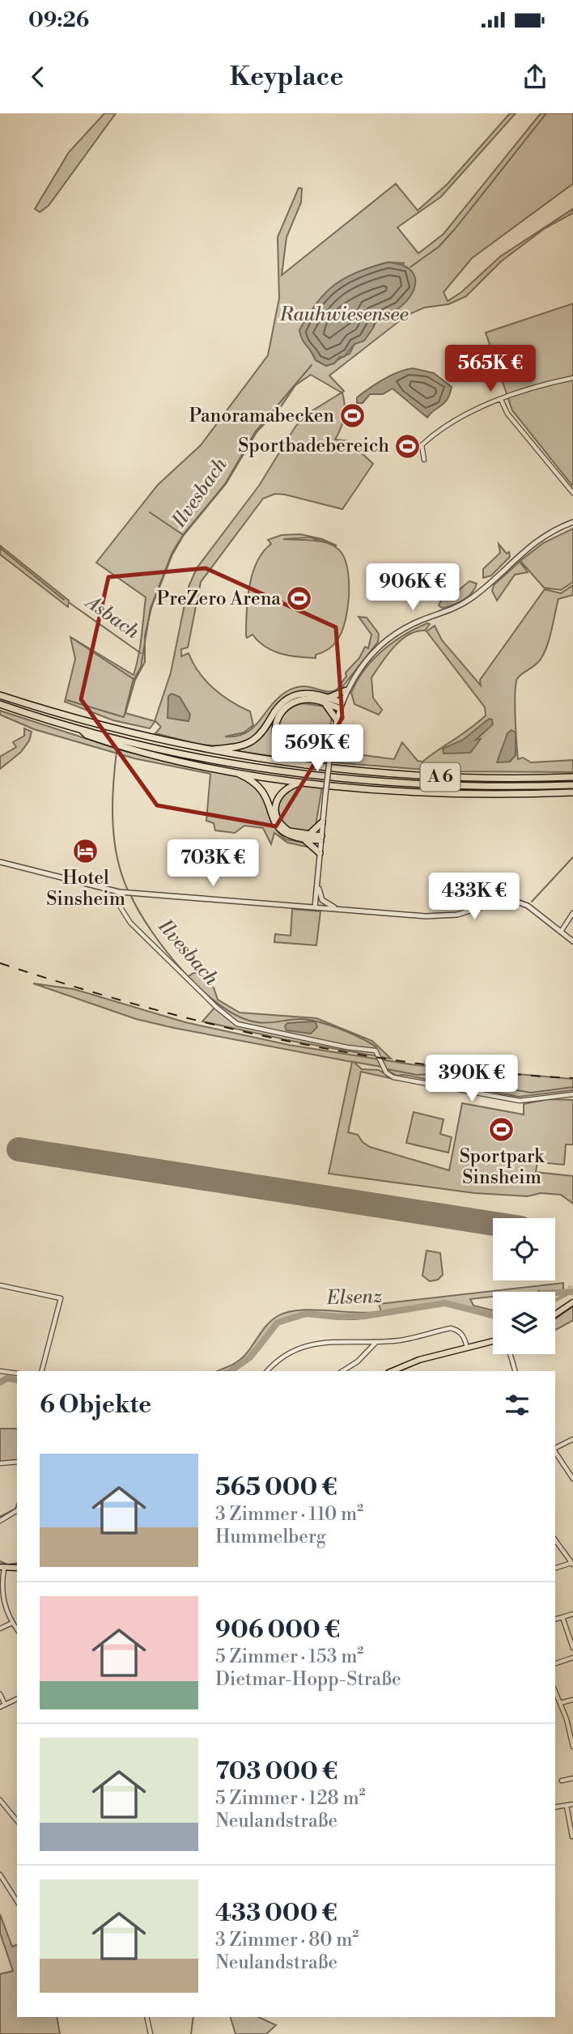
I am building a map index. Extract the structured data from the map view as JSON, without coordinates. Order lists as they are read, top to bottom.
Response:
{
  "streets": {
    "highway": ["A 6"]
  },
  "water": [
    "Rauhwiesensee",
    "Ilvesbach",
    "Asbach",
    "Elsenz"
  ],
  "places": {
    "sports": [
      "Panoramabecken",
      "Sportbadebereich",
      "PreZero Arena",
      "Sportpark Sinsheim"
    ],
    "hotel": ["Hotel Sinsheim"]
  },
  "page": {
    "status": "09:26",
    "header": "Keyplace",
    "price": [
      "565K €",
      "906K €",
      "569K €",
      "703K €",
      "433K €",
      "390K €"
    ],
    "heading": "6 Objekte",
    "list": [
      {
        "name": "565 000 €",
        "note": "3 Zimmer · 110 m² · Hummelberg"
      },
      {
        "name": "906 000 €",
        "note": "5 Zimmer · 153 m² · Dietmar-Hopp-Straße"
      },
      {
        "name": "703 000 €",
        "note": "5 Zimmer · 128 m² · Neulandstraße"
      },
      {
        "name": "433 000 €",
        "note": "3 Zimmer · 80 m² · Neulandstraße"
      }
    ]
  }
}
